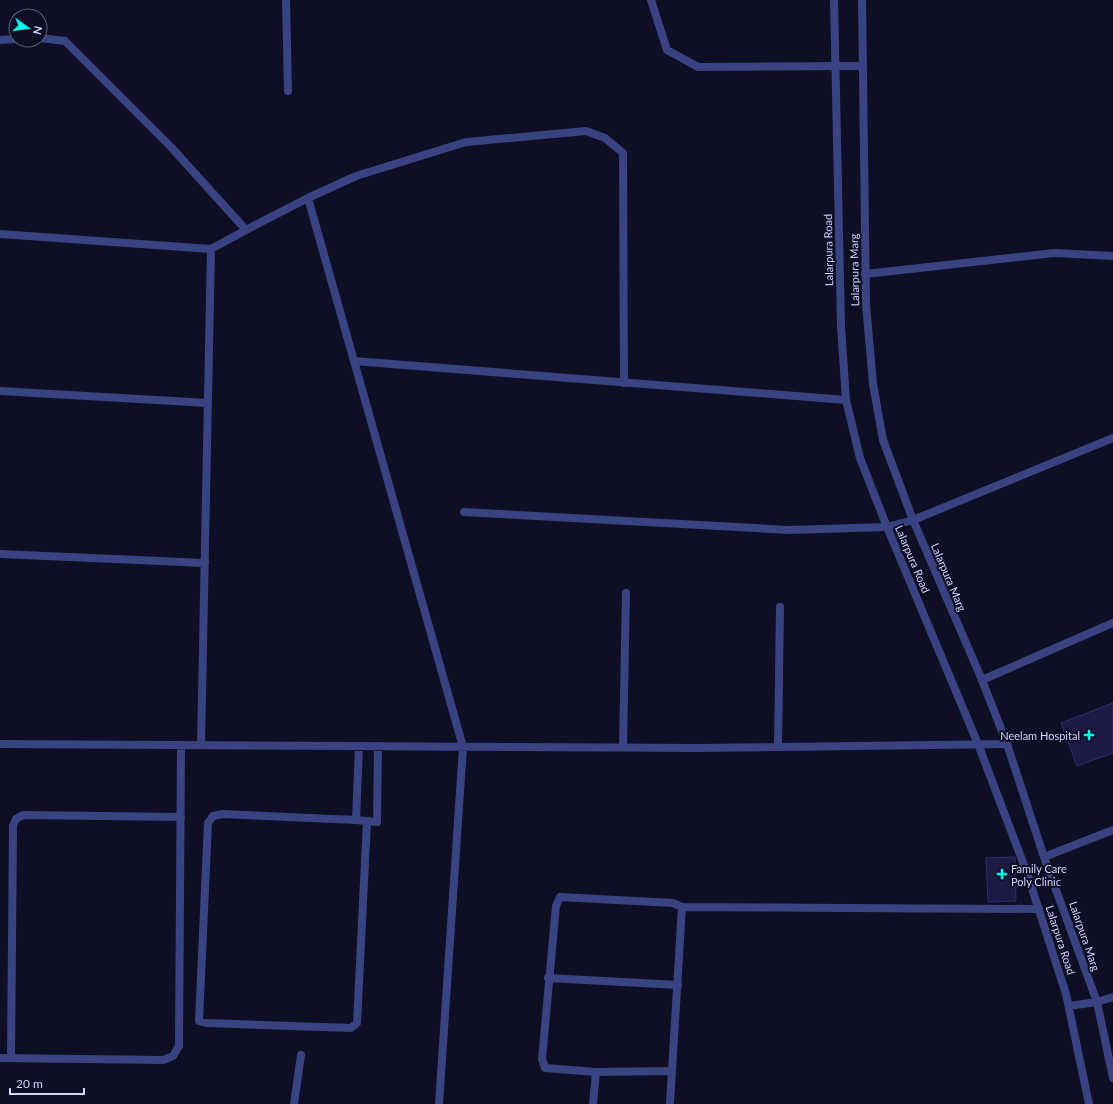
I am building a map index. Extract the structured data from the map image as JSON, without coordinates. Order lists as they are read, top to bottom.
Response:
{
  "streets": {
    "street": ["Lalarpura Road", "Lalarpura Marg"]
  },
  "places": {
    "health": ["Neelam Hospital", "Family Care Poly Clinic"]
  },
  "scale_bar": "20 m",
  "north": "right"
}
